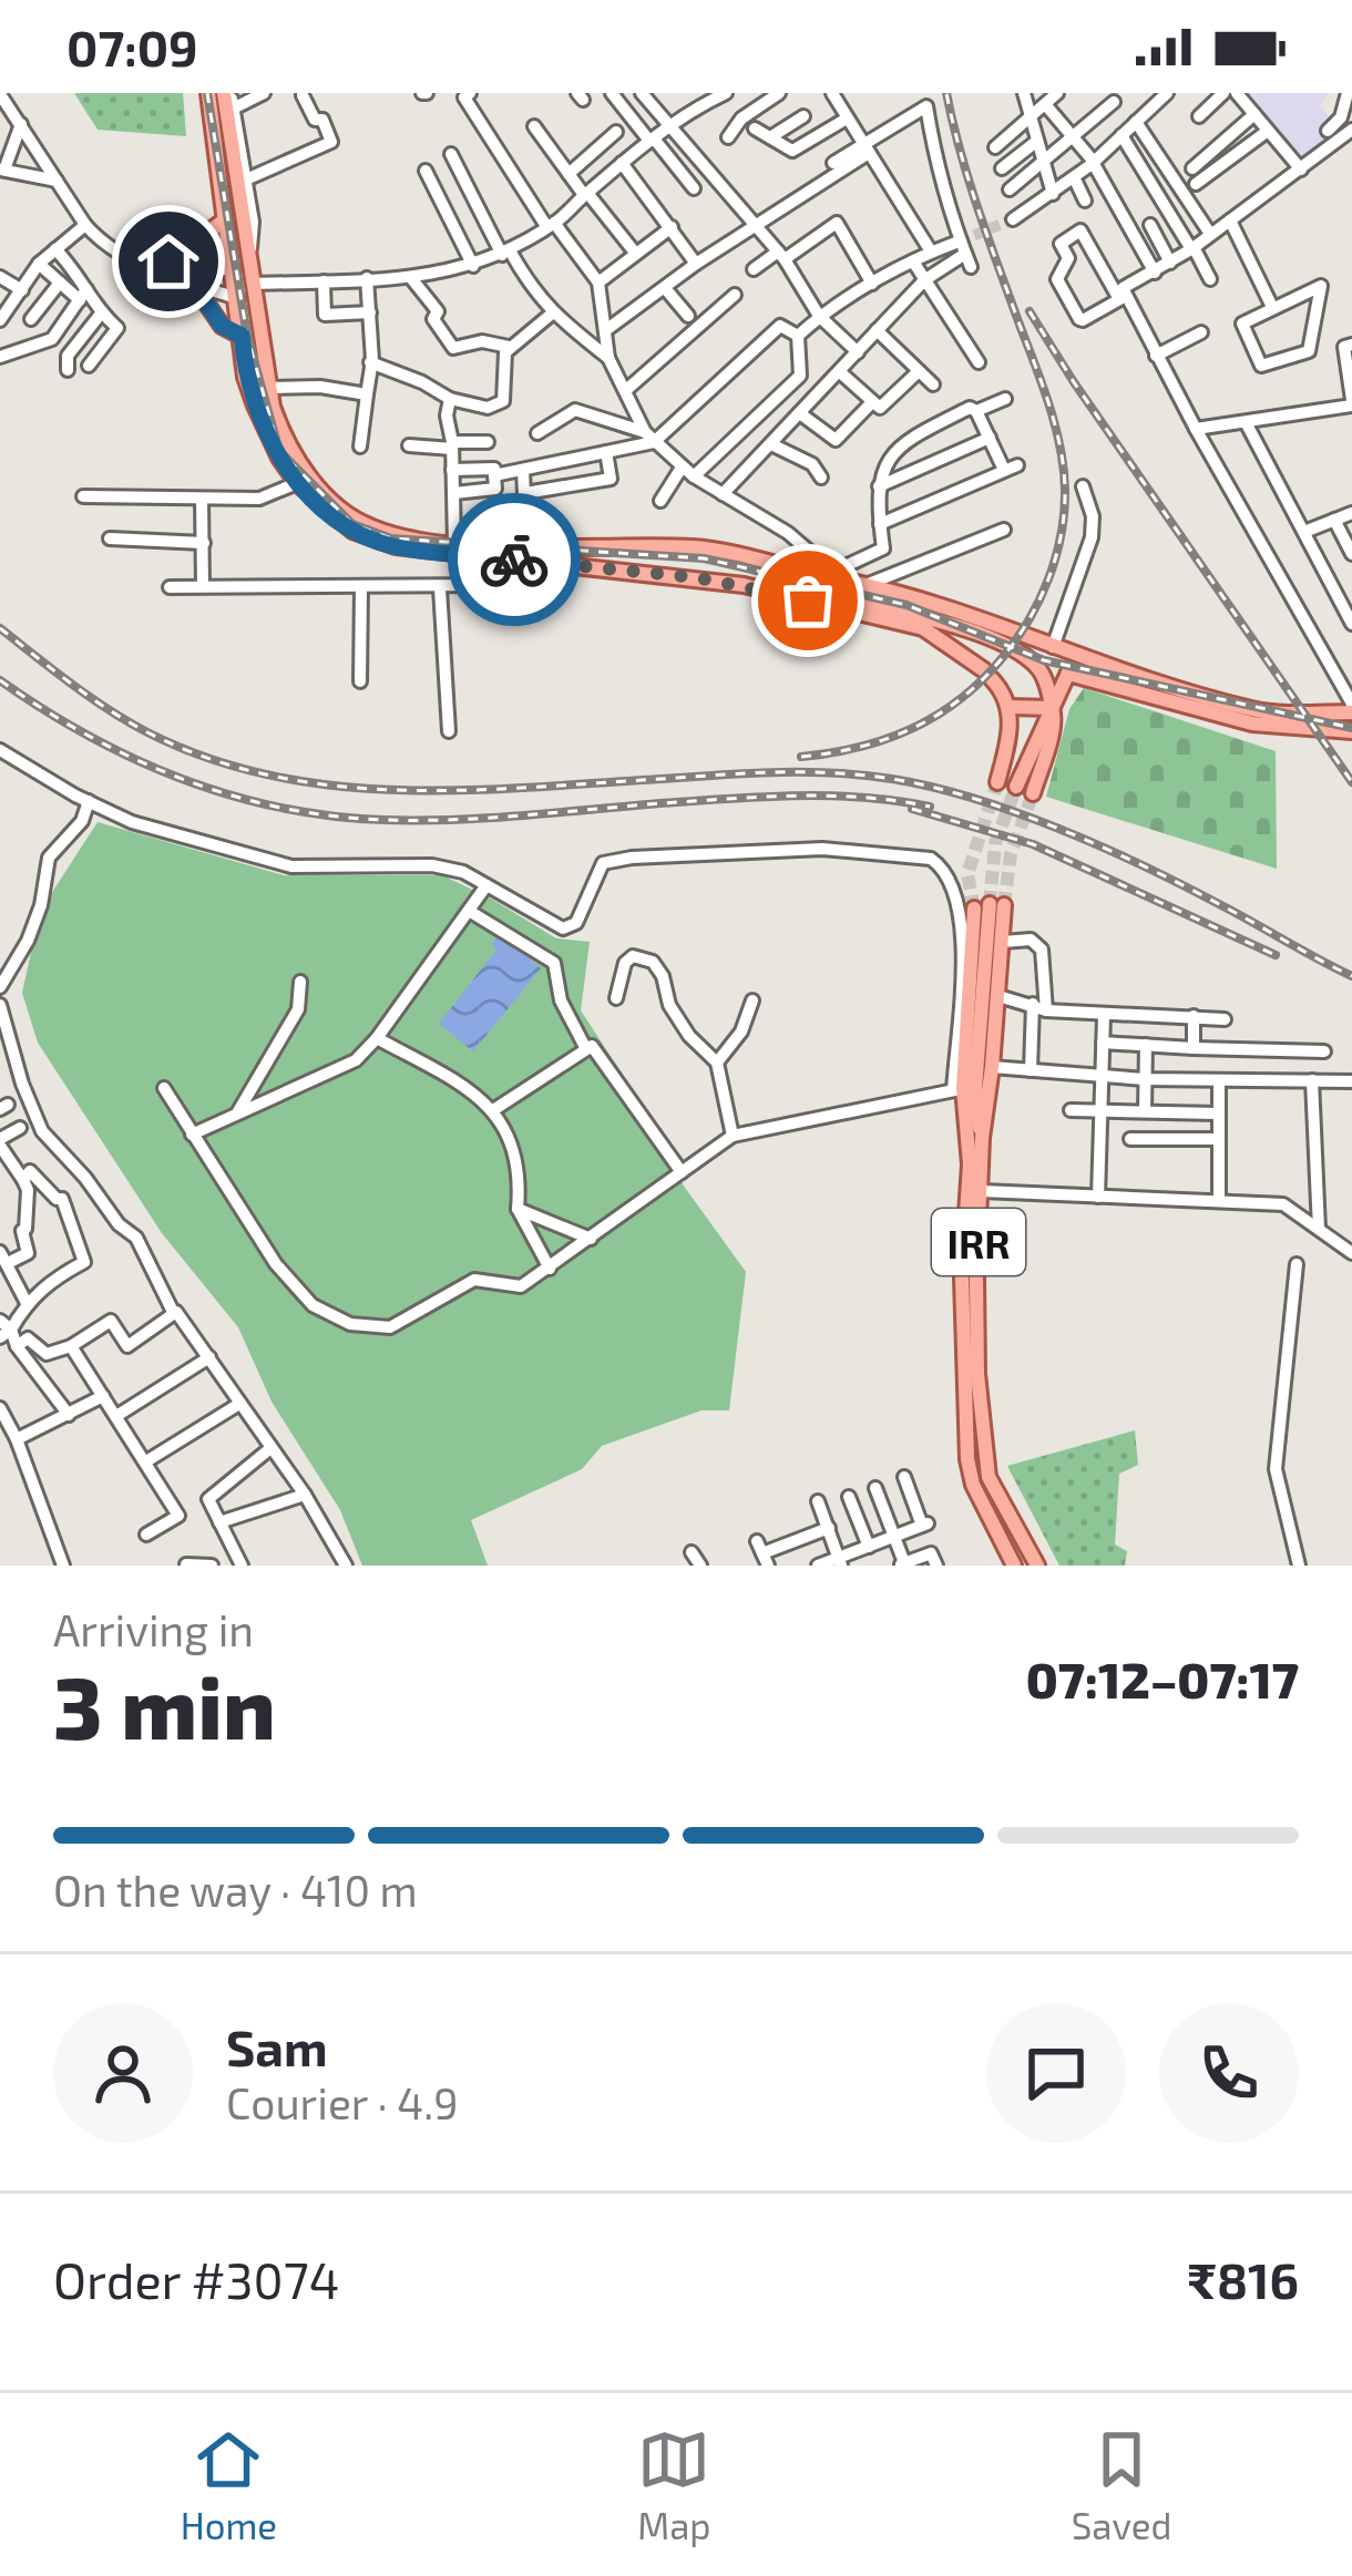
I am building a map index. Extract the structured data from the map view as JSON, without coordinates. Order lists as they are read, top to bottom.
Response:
{
  "streets": {
    "main road": ["IRR"]
  },
  "page": {
    "status": "07:09",
    "heading": ["3 min", "Arriving in", "07:12–07:17"],
    "panel": [
      "Sam",
      "Courier · 4.9",
      "Order #3074",
      "₹816"
    ],
    "bar": "On the way · 410 m",
    "tabs": ["Home", "Map", "Saved"]
  }
}
